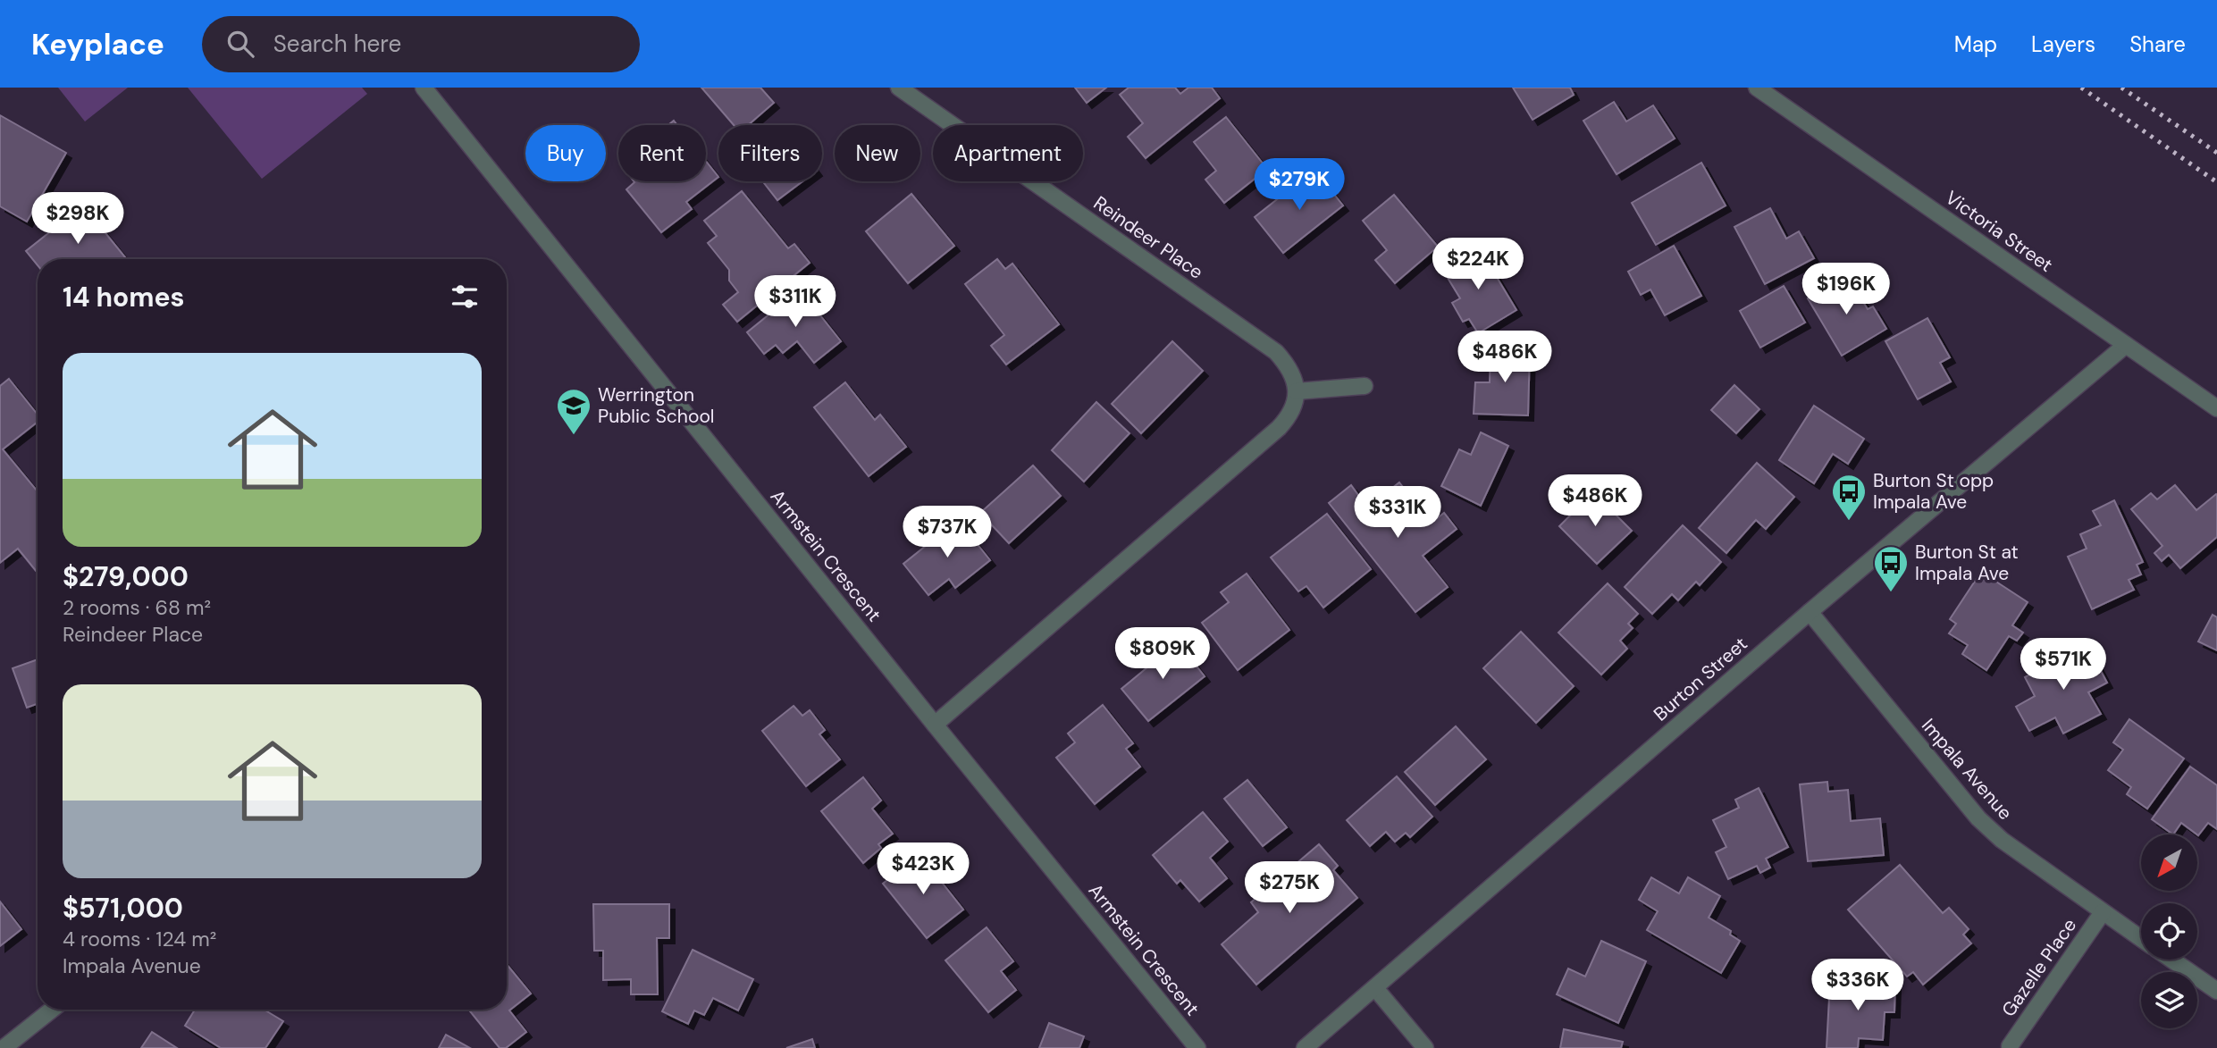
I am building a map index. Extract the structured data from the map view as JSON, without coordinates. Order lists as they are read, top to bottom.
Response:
{
  "streets": {
    "street": [
      "Victoria Street",
      "Reindeer Place",
      "Armstein Crescent",
      "Burton Street",
      "Impala Avenue",
      "Gazelle Place"
    ]
  },
  "crossings": [
    ["Victoria Street", "Burton Street"],
    ["Burton Street", "Impala Avenue"],
    ["Impala Avenue", "Gazelle Place"]
  ],
  "places": {
    "school or university": ["Werrington Public School"],
    "bus stop": ["Burton St opp Impala Ave", "Burton St at Impala Ave"]
  },
  "north": "bottom left",
  "page": {
    "header": "Keyplace",
    "search": "Search here",
    "nav": ["Map", "Layers", "Share"],
    "chip": [
      "Buy",
      "Rent",
      "Filters",
      "New",
      "Apartment"
    ],
    "price": [
      "$279K",
      "$298K",
      "$224K",
      "$196K",
      "$311K",
      "$486K",
      "$486K",
      "$331K",
      "$737K",
      "$809K",
      "$571K",
      "$423K",
      "$275K",
      "$336K"
    ],
    "heading": "14 homes",
    "list": [
      {
        "name": "$279,000",
        "note": "2 rooms · 68 m² · Reindeer Place"
      },
      {
        "name": "$571,000",
        "note": "4 rooms · 124 m² · Impala Avenue"
      }
    ]
  }
}
